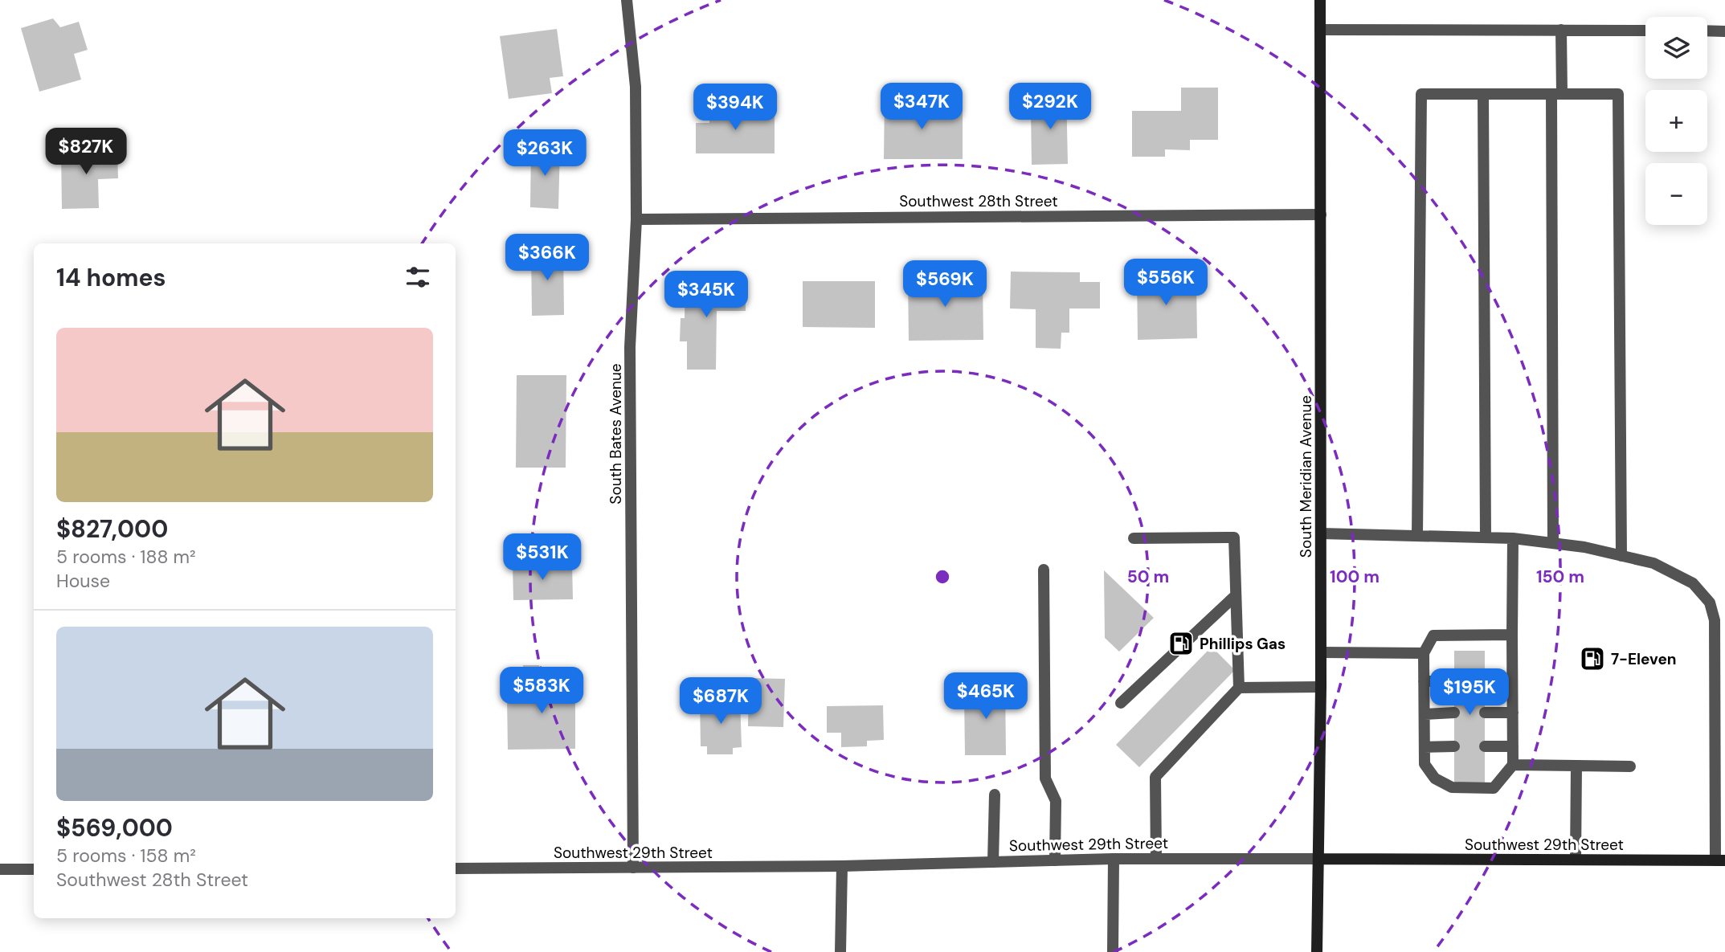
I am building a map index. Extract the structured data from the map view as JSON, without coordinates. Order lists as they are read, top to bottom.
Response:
{
  "streets": {
    "main road": ["South Meridian Avenue", "Southwest 29th Street"],
    "street": ["Southwest 28th Street", "South Bates Avenue"]
  },
  "crossings": [
    ["Southwest 28th Street", "South Bates Avenue"],
    ["Southwest 28th Street", "South Meridian Avenue"],
    ["South Bates Avenue", "Southwest 29th Street"],
    ["South Meridian Avenue", "Southwest 29th Street"]
  ],
  "places": {
    "fuel station": ["Phillips Gas", "7-Eleven"]
  },
  "page": {
    "map_buttons": ["+", "−"],
    "price": [
      "$347K",
      "$292K",
      "$394K",
      "$827K",
      "$263K",
      "$366K",
      "$556K",
      "$569K",
      "$345K",
      "$531K",
      "$583K",
      "$195K",
      "$465K",
      "$687K"
    ],
    "heading": "14 homes",
    "list": [
      {
        "name": "$827,000",
        "note": "5 rooms · 188 m² · House"
      },
      {
        "name": "$569,000",
        "note": "5 rooms · 158 m² · Southwest 28th Street"
      }
    ]
  },
  "rings": ["50 m", "100 m", "150 m"]
}
